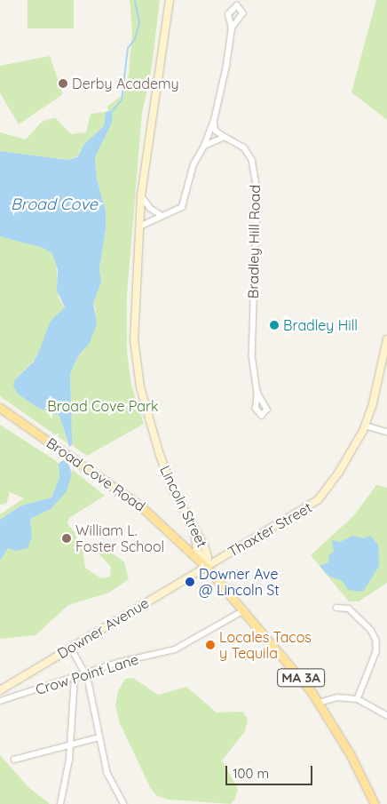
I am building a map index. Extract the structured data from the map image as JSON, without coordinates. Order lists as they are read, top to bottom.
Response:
{
  "streets": {
    "main road": [
      "Broad Cove Road",
      "Lincoln Street",
      "Thaxter Street",
      "Downer Avenue",
      "MA 3A"
    ],
    "street": ["Bradley Hill Road", "Crow Point Lane"]
  },
  "crossings": [
    ["Broad Cove Road", "Lincoln Street"],
    ["Broad Cove Road", "Thaxter Street"],
    ["Broad Cove Road", "Downer Avenue"],
    ["Lincoln Street", "Thaxter Street"],
    ["Lincoln Street", "Downer Avenue"],
    ["Lincoln Street", "Crow Point Lane"],
    ["Thaxter Street", "Downer Avenue"]
  ],
  "water": ["Broad Cove"],
  "parks": ["Broad Cove Park"],
  "places": [
    "Derby Academy",
    "Bradley Hill",
    "William L. Foster School",
    "Downer Ave @ Lincoln St",
    "Locales Tacos y Tequila"
  ],
  "scale_bar": "100 m"
}
